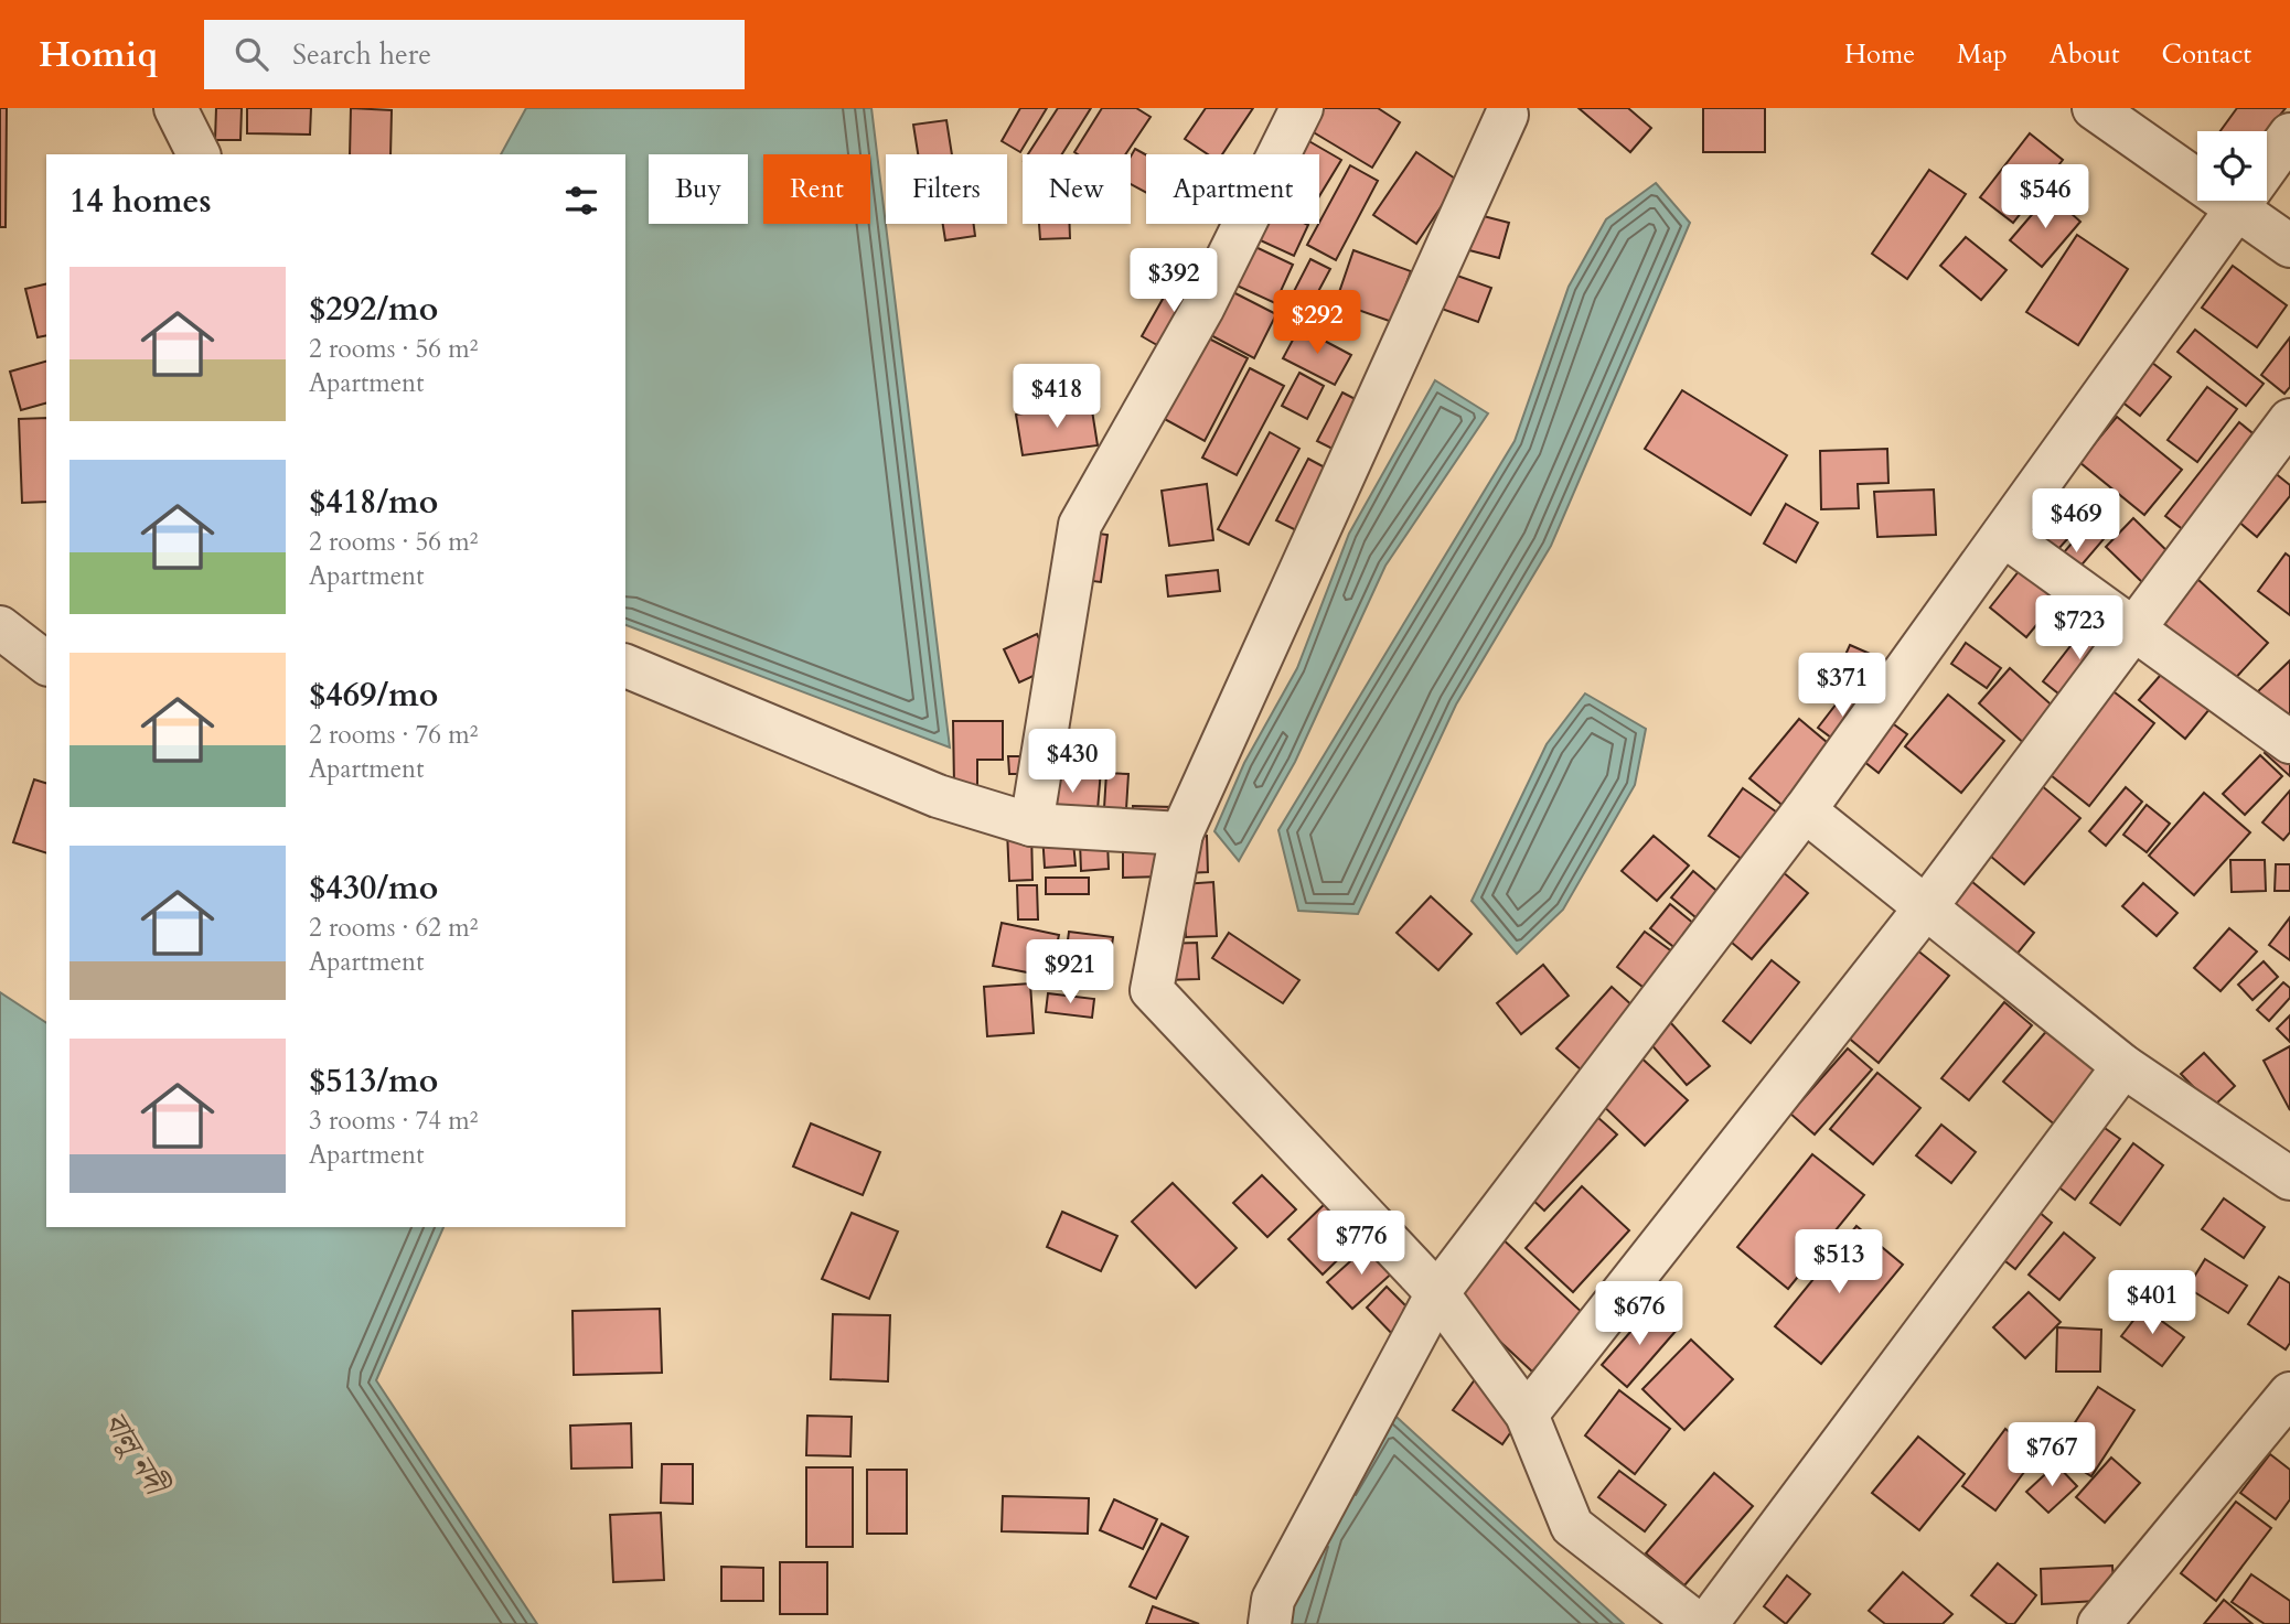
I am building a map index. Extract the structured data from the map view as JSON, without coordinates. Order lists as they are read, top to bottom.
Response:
{
  "water": ["বালু নদী"],
  "page": {
    "header": "Homiq",
    "search": "Search here",
    "nav": [
      "Home",
      "Map",
      "About",
      "Contact"
    ],
    "chip": [
      "Buy",
      "Rent",
      "Filters",
      "New",
      "Apartment"
    ],
    "heading": "14 homes",
    "price": [
      "$546",
      "$392",
      "$292",
      "$418",
      "$469",
      "$723",
      "$371",
      "$430",
      "$921",
      "$776",
      "$513",
      "$401",
      "$676",
      "$767"
    ],
    "list": [
      {
        "name": "$292/mo",
        "note": "2 rooms · 56 m² · Apartment"
      },
      {
        "name": "$418/mo",
        "note": "2 rooms · 56 m² · Apartment"
      },
      {
        "name": "$469/mo",
        "note": "2 rooms · 76 m² · Apartment"
      },
      {
        "name": "$430/mo",
        "note": "2 rooms · 62 m² · Apartment"
      },
      {
        "name": "$513/mo",
        "note": "3 rooms · 74 m² · Apartment"
      }
    ]
  }
}
